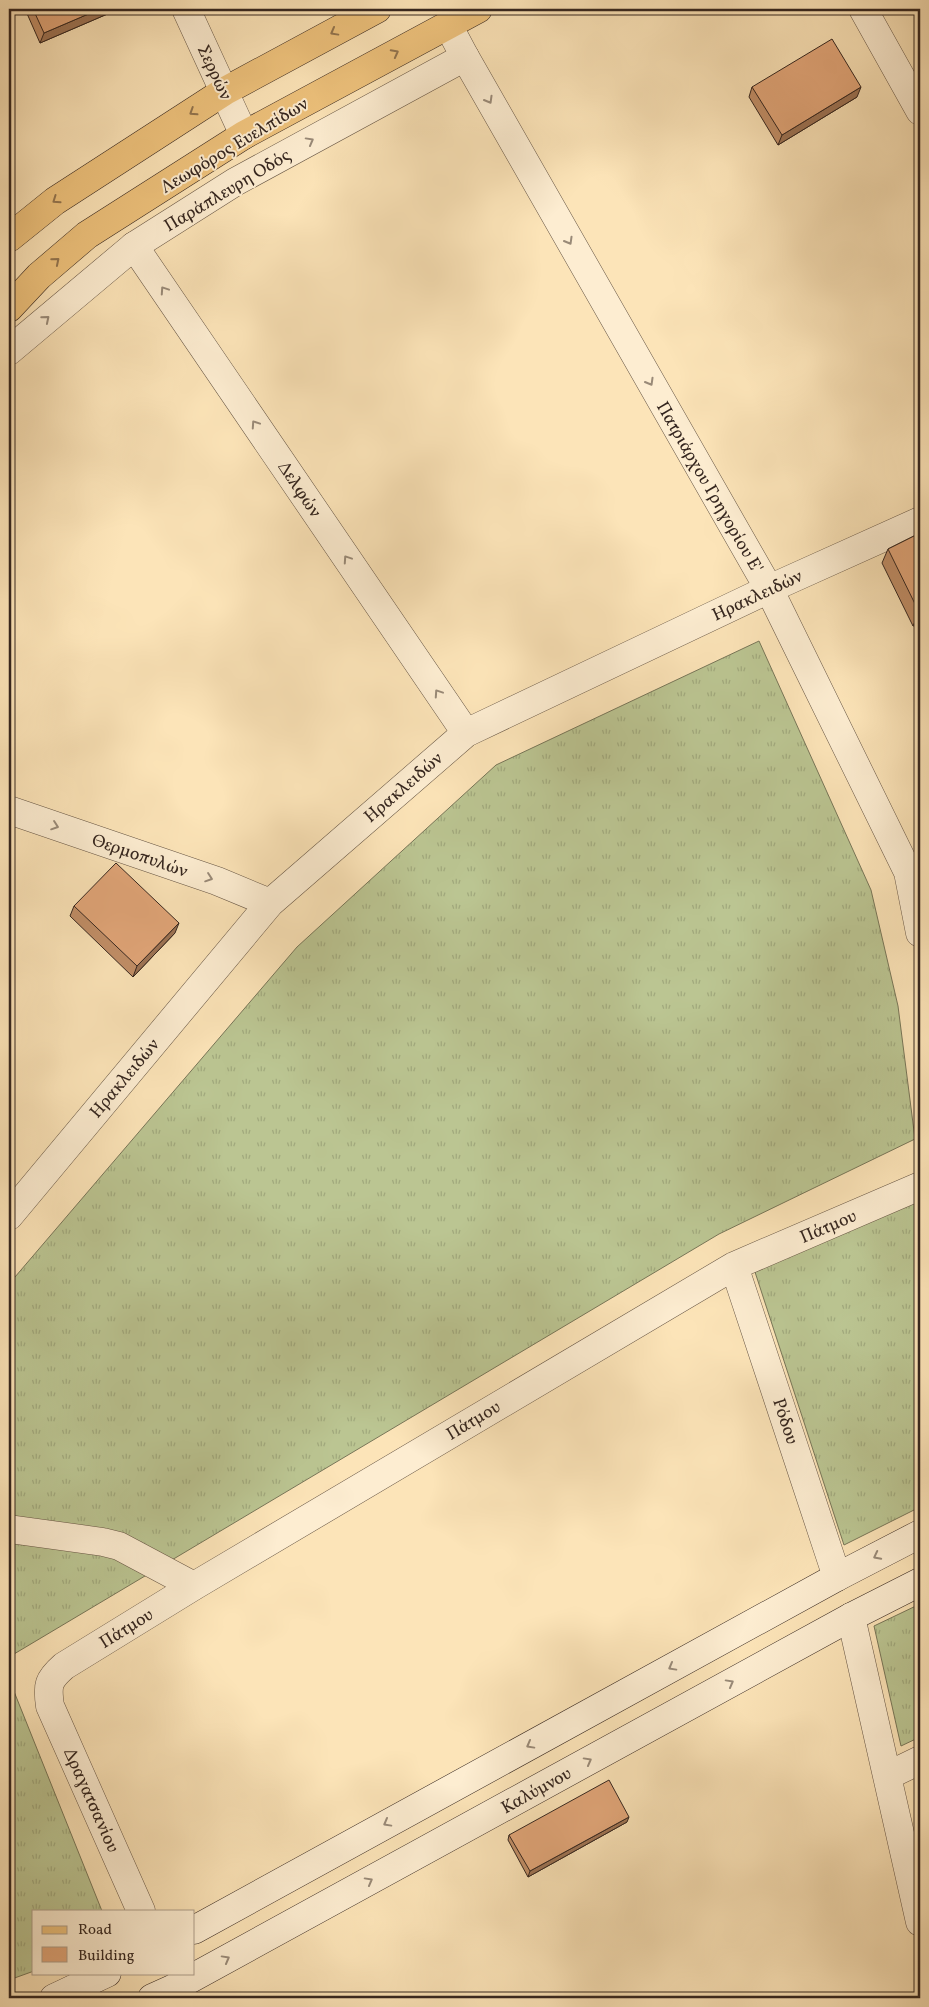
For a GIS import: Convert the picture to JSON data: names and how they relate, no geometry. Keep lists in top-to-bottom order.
{
  "streets": {
    "main road": ["Λεωφόρος Ευελπίδων"],
    "street": [
      "Σερρών",
      "Παράπλευρη Οδός",
      "Πατριάρχου Γρηγορίου Ε'",
      "Δελφών",
      "Ηρακλειδών",
      "Θερμοπυλών",
      "Πάτμου",
      "Ρόδου",
      "Καλύμνου",
      "Δραγατσανίου"
    ]
  },
  "crossings": [
    ["Σερρών", "Λεωφόρος Ευελπίδων"],
    ["Λεωφόρος Ευελπίδων", "Πατριάρχου Γρηγορίου Ε'"],
    ["Παράπλευρη Οδός", "Πατριάρχου Γρηγορίου Ε'"],
    ["Παράπλευρη Οδός", "Δελφών"],
    ["Πατριάρχου Γρηγορίου Ε'", "Ηρακλειδών"],
    ["Δελφών", "Ηρακλειδών"],
    ["Ηρακλειδών", "Θερμοπυλών"],
    ["Πάτμου", "Ρόδου"],
    ["Πάτμου", "Δραγατσανίου"]
  ],
  "one_way": [
    "Παράπλευρη Οδός",
    "Πατριάρχου Γρηγορίου Ε'",
    "Δελφών",
    "Θερμοπυλών"
  ],
  "legend": ["Road", "Building"]
}
